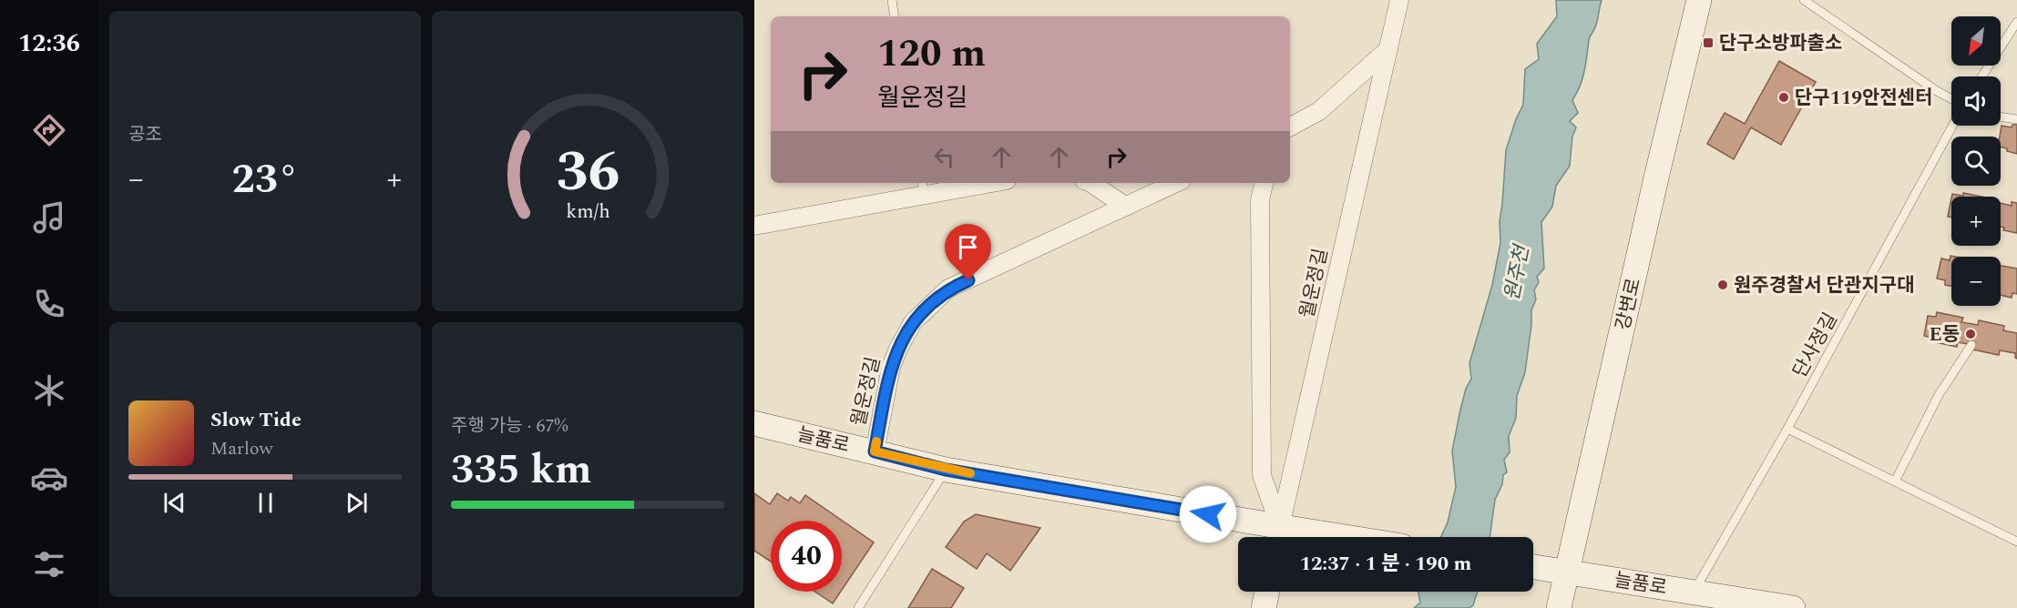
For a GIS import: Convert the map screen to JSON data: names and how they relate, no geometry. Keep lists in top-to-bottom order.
{
  "streets": {
    "street": ["월운정길", "강변로", "늘품로"],
    "lane": ["단사정길"]
  },
  "crossings": [
    ["월운정길", "늘품로"],
    ["강변로", "늘품로"],
    ["단사정길", "늘품로"]
  ],
  "water": ["원주천"],
  "places": {
    "transit": ["단구소방파출소"],
    "other": ["단구119안전센터", "원주경찰서 단관지구대", "E동"]
  },
  "north": "bottom left",
  "page": {
    "tabs": "12:36",
    "tile": [
      "공조",
      ["주행 가능 · 67%", "335 km"]
    ],
    "map_buttons": ["+", "−"],
    "turn": ["120 m", "월운정길"],
    "heat": ["−", "23°", "+"],
    "song": ["Slow Tide", "Marlow"],
    "limit": "40",
    "trip": "12:37 · 1 분 · 190 m",
    "gauge": ["36", "km/h"]
  }
}
